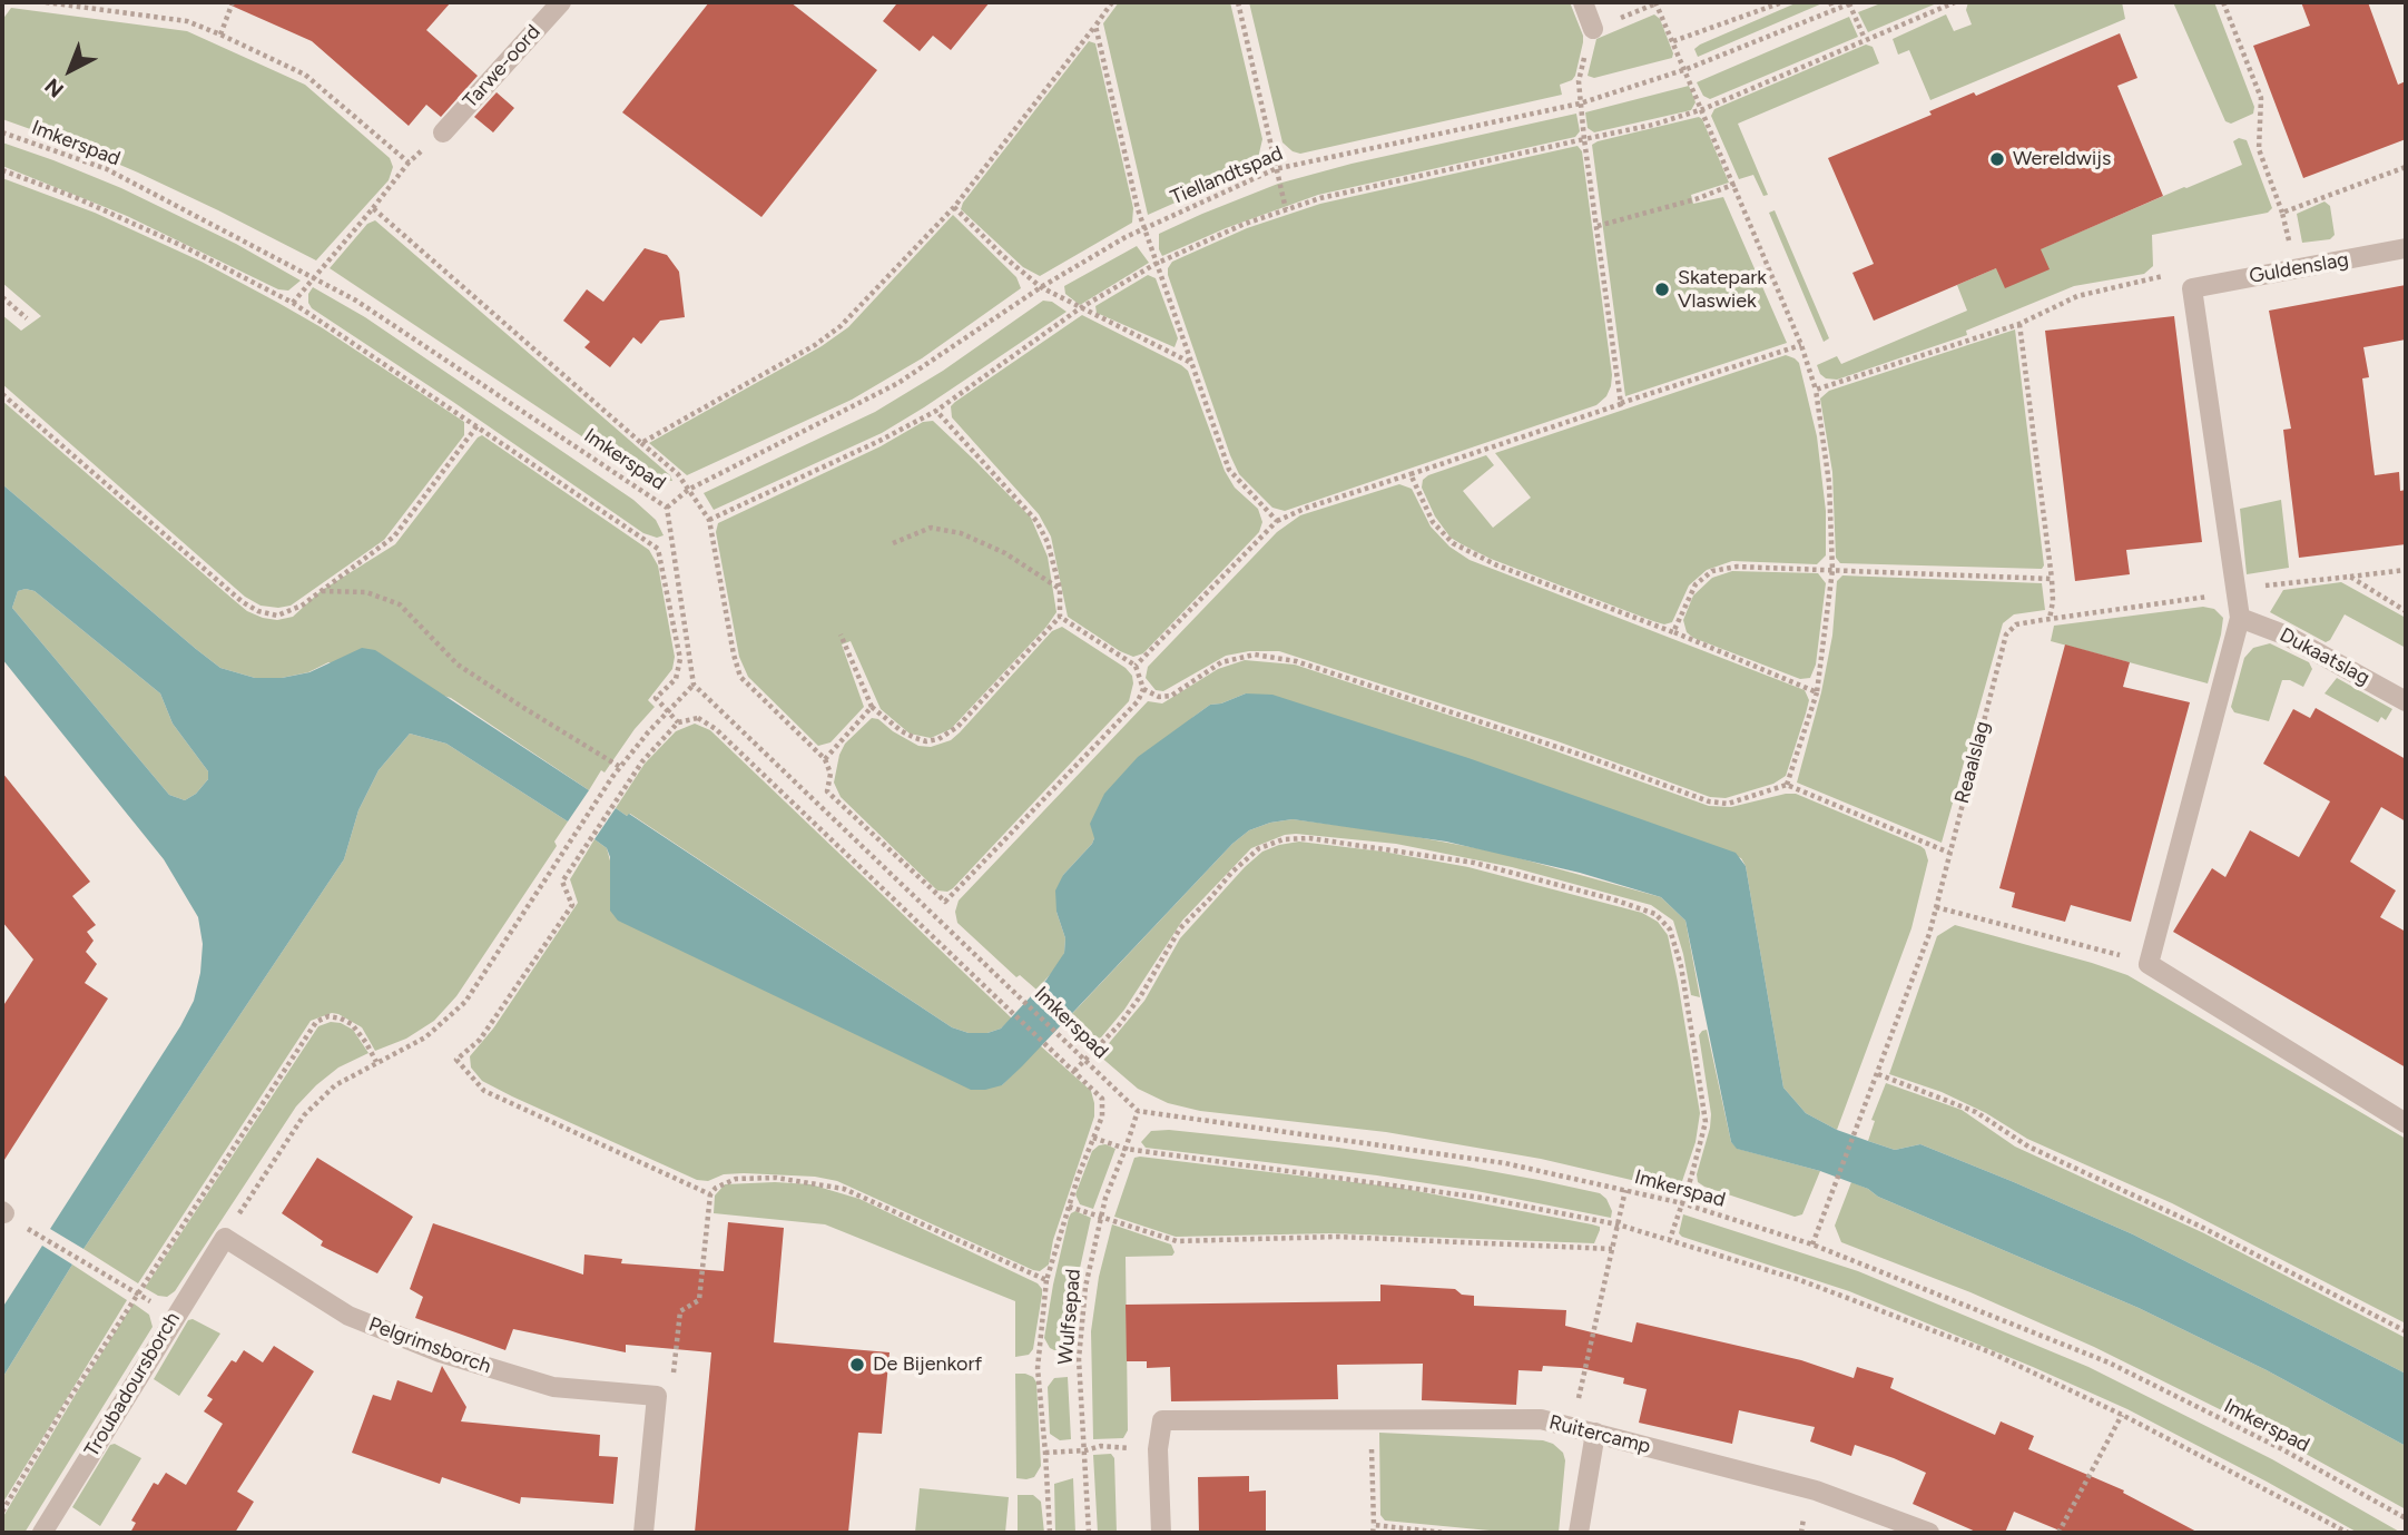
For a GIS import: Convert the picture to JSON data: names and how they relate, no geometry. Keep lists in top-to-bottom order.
{
  "streets": {
    "street": [
      "Tarwe-oord",
      "Guldenslag",
      "Dukaatslag",
      "Pelgrimsborch",
      "Troubadoursborch",
      "Ruitercamp"
    ],
    "path": [
      "Imkerspad",
      "Tiellandtspad",
      "Reaalslag",
      "Wulfsepad"
    ]
  },
  "crossings": [
    ["Imkerspad", "Tiellandtspad"],
    ["Imkerspad", "Reaalslag"],
    ["Imkerspad", "Wulfsepad"],
    ["Guldenslag", "Reaalslag"],
    ["Pelgrimsborch", "Troubadoursborch"]
  ],
  "places": ["Wereldwijs", "Skatepark Vlaswiek", "De Bijenkorf"],
  "north": "bottom left"
}
